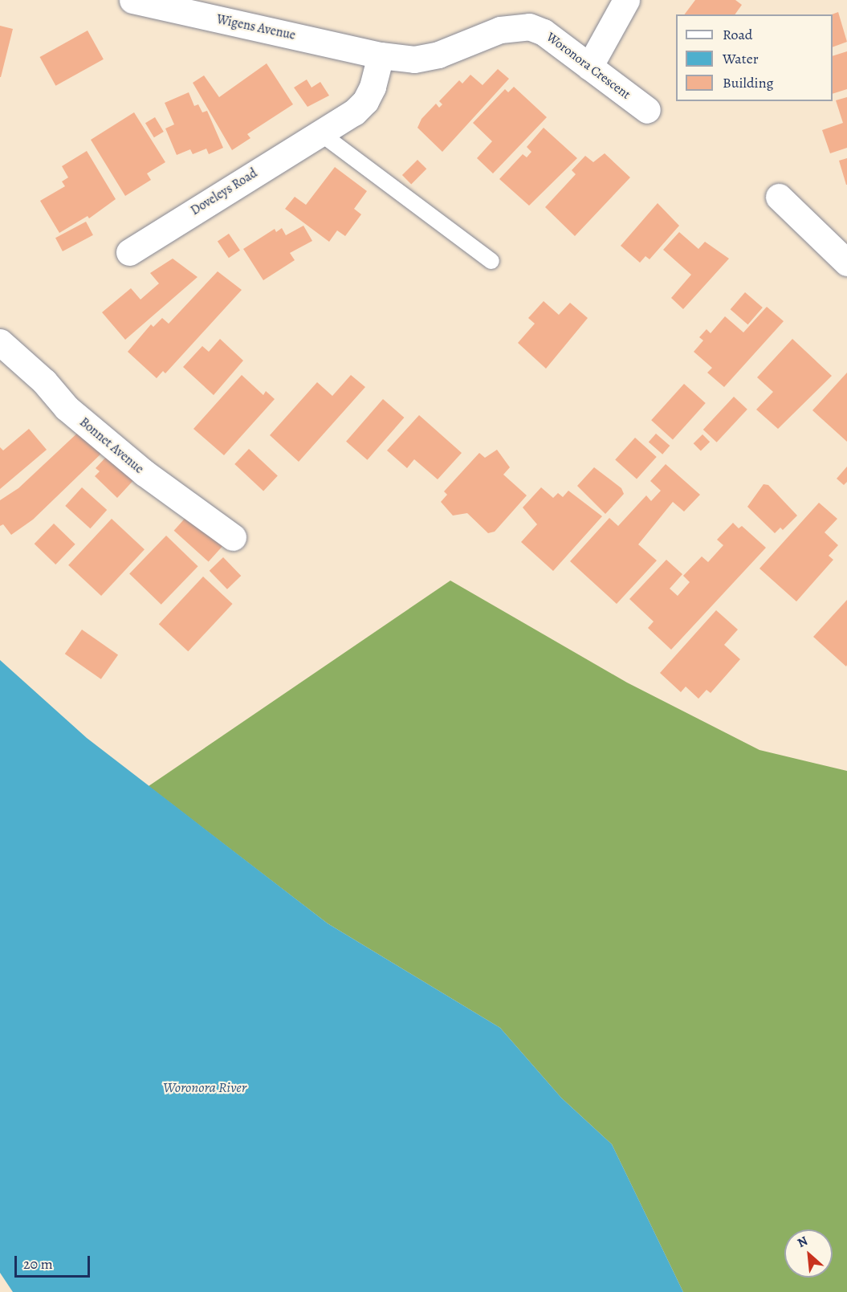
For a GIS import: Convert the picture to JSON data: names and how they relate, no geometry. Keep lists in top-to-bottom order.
{
  "streets": {
    "street": [
      "Wigens Avenue",
      "Woronora Crescent",
      "Doveleys Road",
      "Bonnet Avenue"
    ]
  },
  "crossings": [
    ["Wigens Avenue", "Woronora Crescent"],
    ["Wigens Avenue", "Doveleys Road"],
    ["Woronora Crescent", "Doveleys Road"]
  ],
  "water": ["Woronora River"],
  "legend": ["Road", "Water", "Building"],
  "scale_bar": "20 m",
  "north": "top left"
}
